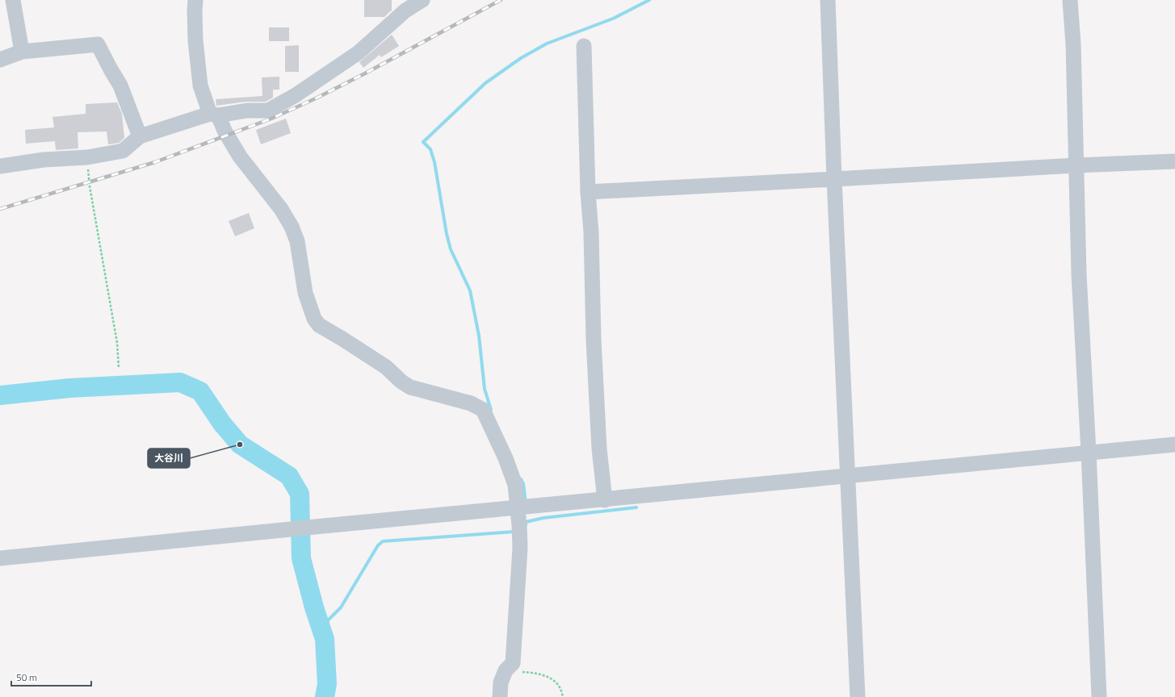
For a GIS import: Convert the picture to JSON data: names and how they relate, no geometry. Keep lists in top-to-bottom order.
{
  "places": ["大谷川"],
  "scale_bar": "50 m"
}
